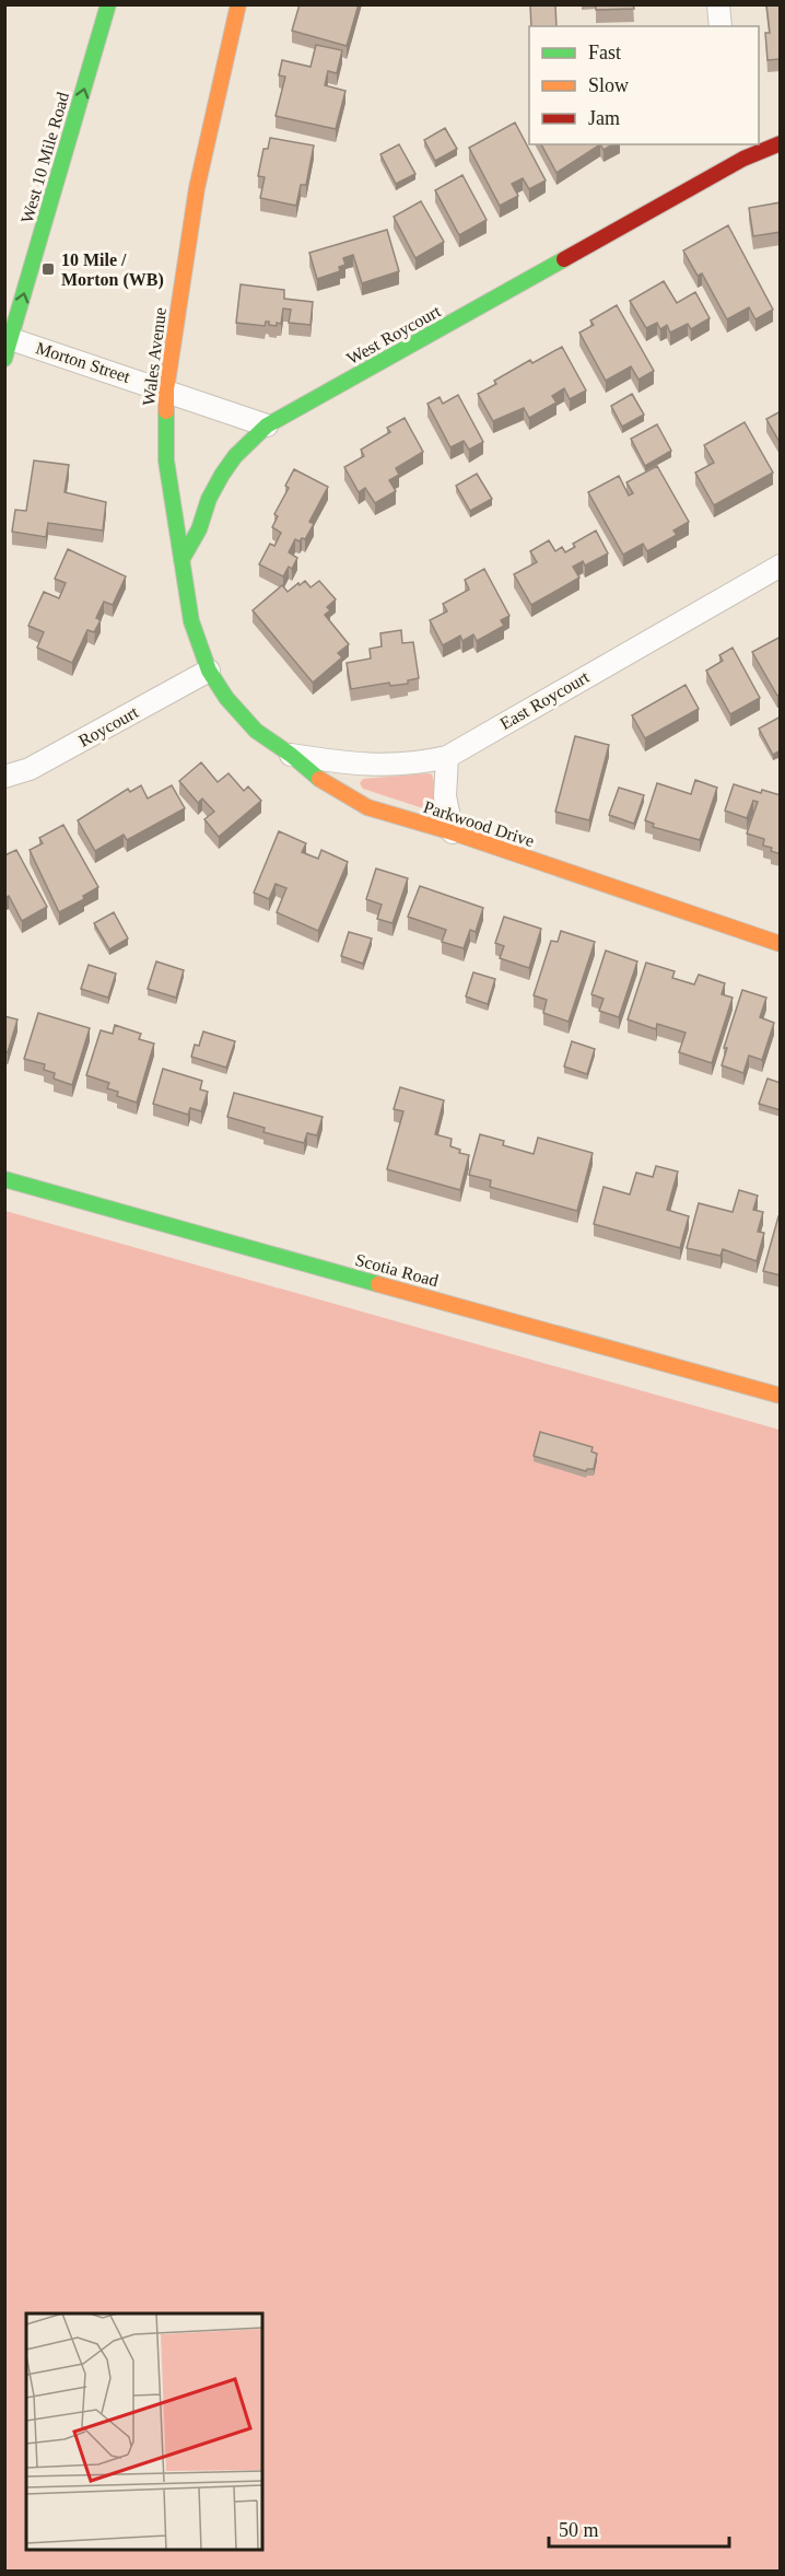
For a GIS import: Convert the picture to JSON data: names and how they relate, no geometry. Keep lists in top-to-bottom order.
{
  "streets": {
    "street": [
      "West 10 Mile Road",
      "West Roycourt",
      "Wales Avenue",
      "Morton Street",
      "East Roycourt",
      "Roycourt",
      "Parkwood Drive",
      "Scotia Road"
    ]
  },
  "crossings": [
    ["West 10 Mile Road", "Morton Street"],
    ["West Roycourt", "Wales Avenue"],
    ["West Roycourt", "Morton Street"],
    ["Wales Avenue", "Morton Street"],
    ["East Roycourt", "Parkwood Drive"],
    ["Roycourt", "Parkwood Drive"]
  ],
  "one_way": ["West 10 Mile Road"],
  "places": {
    "transit": ["10 Mile / Morton (WB)"]
  },
  "legend": ["Fast", "Slow", "Jam"],
  "scale_bar": "50 m"
}
